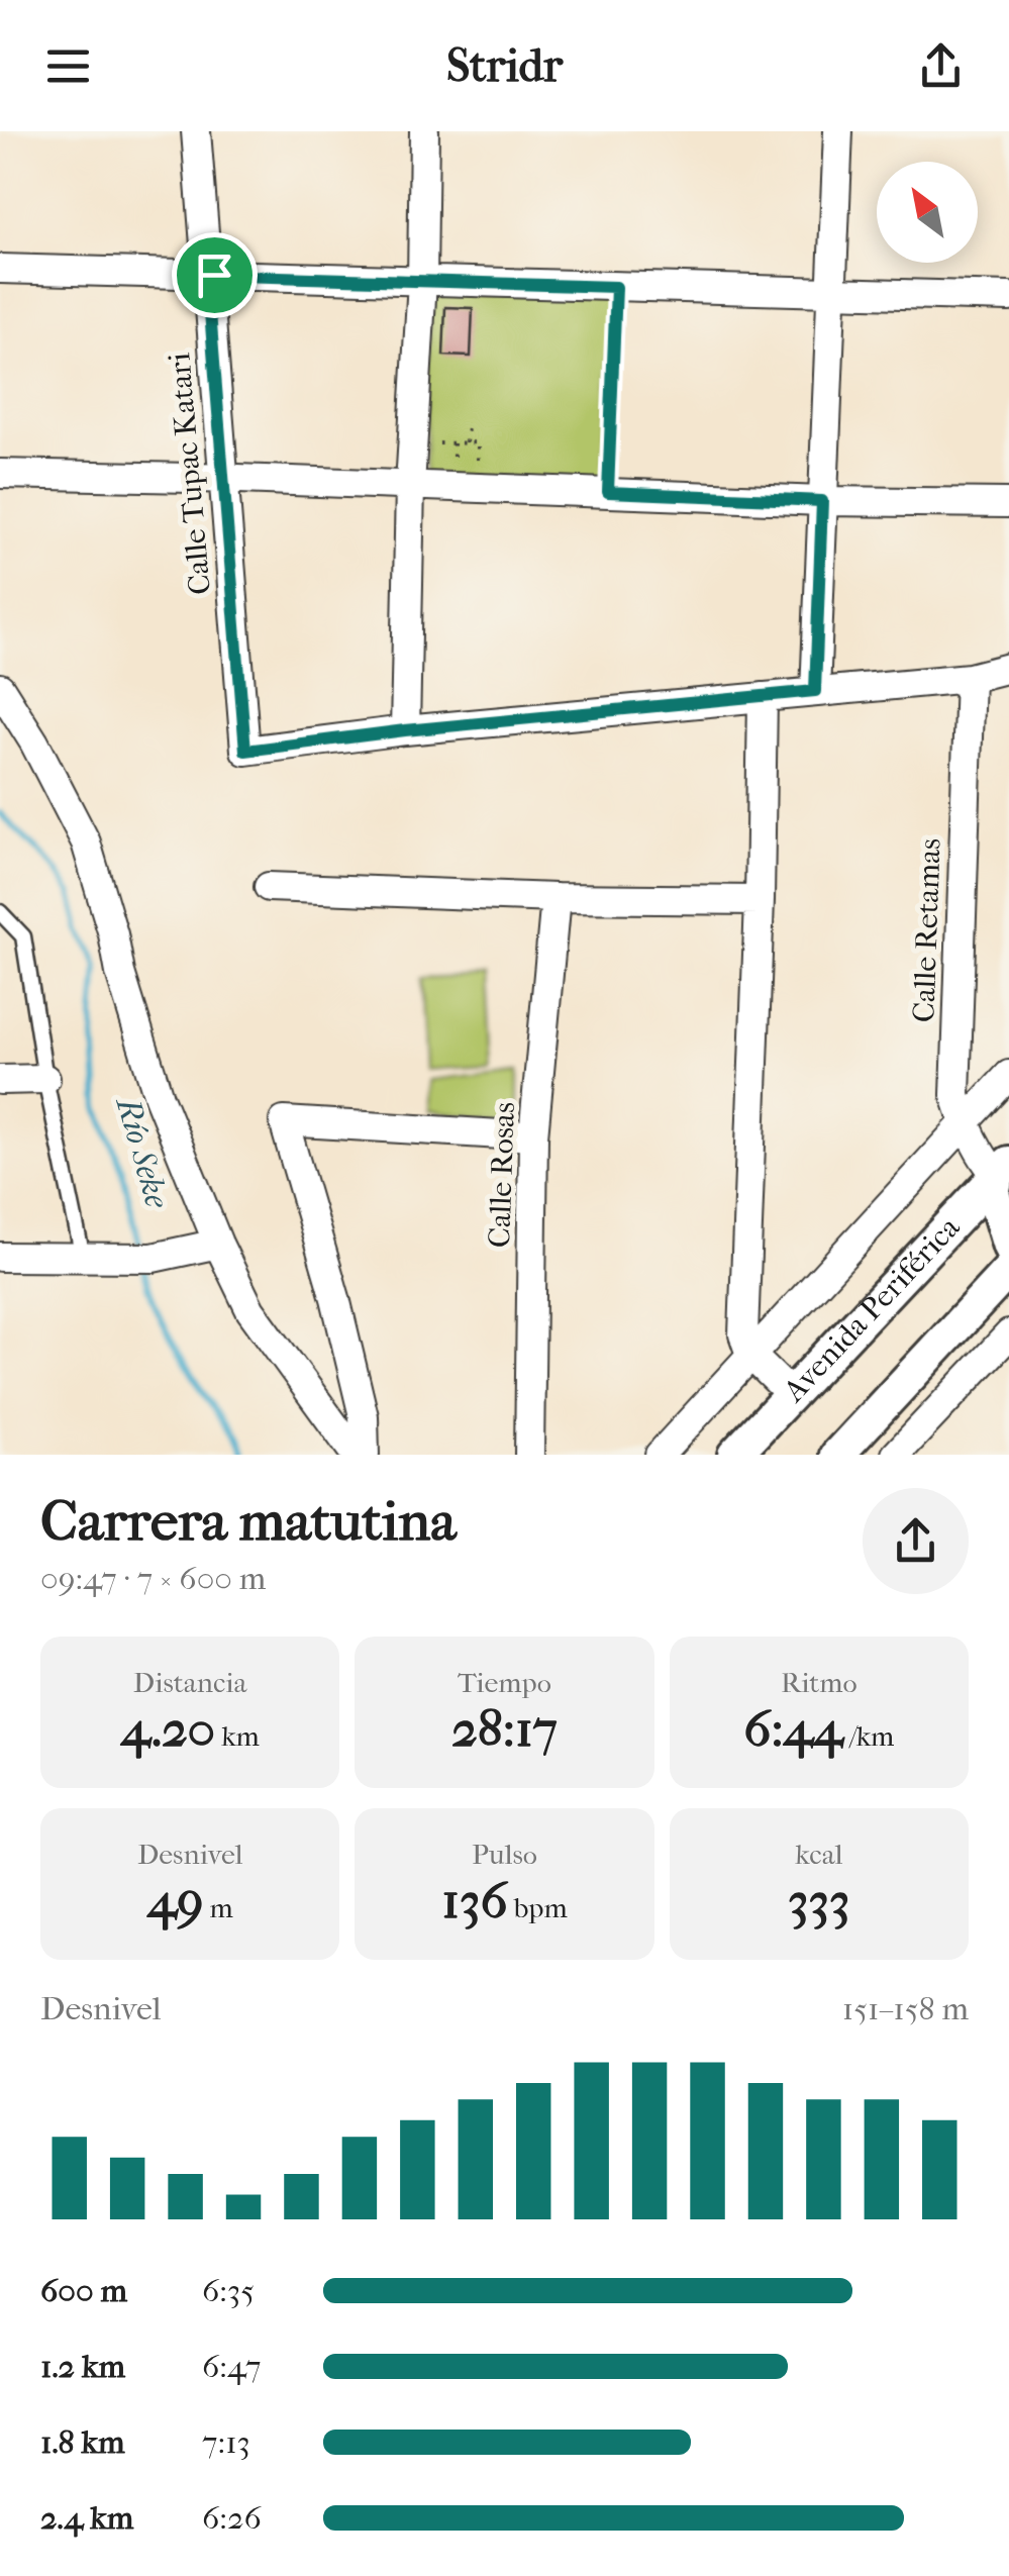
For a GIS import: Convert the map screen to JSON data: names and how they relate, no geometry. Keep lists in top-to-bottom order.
{
  "streets": {
    "street": [
      "Calle Tupac Katari",
      "Calle Retamas",
      "Calle Rosas",
      "Avenida Periférica"
    ]
  },
  "crossings": [
    ["Calle Retamas", "Avenida Periférica"]
  ],
  "water": ["Río Seke"],
  "north": "top left",
  "page": {
    "header": "Stridr",
    "heading": ["Carrera matutina", "09:47 · 7 × 600 m"],
    "stats": [
      ["Distancia", "4.20 km"],
      ["Tiempo", "28:17"],
      ["Ritmo", "6:44 /km"],
      ["Desnivel", "49 m"],
      ["Pulso", "136 bpm"],
      ["kcal", "333"]
    ],
    "chart": ["Desnivel", "151–158 m"],
    "list": [
      {
        "name": "600 m",
        "note": "6:35"
      },
      {
        "name": "1.2 km",
        "note": "6:47"
      },
      {
        "name": "1.8 km",
        "note": "7:13"
      },
      {
        "name": "2.4 km",
        "note": "6:26"
      }
    ]
  }
}
